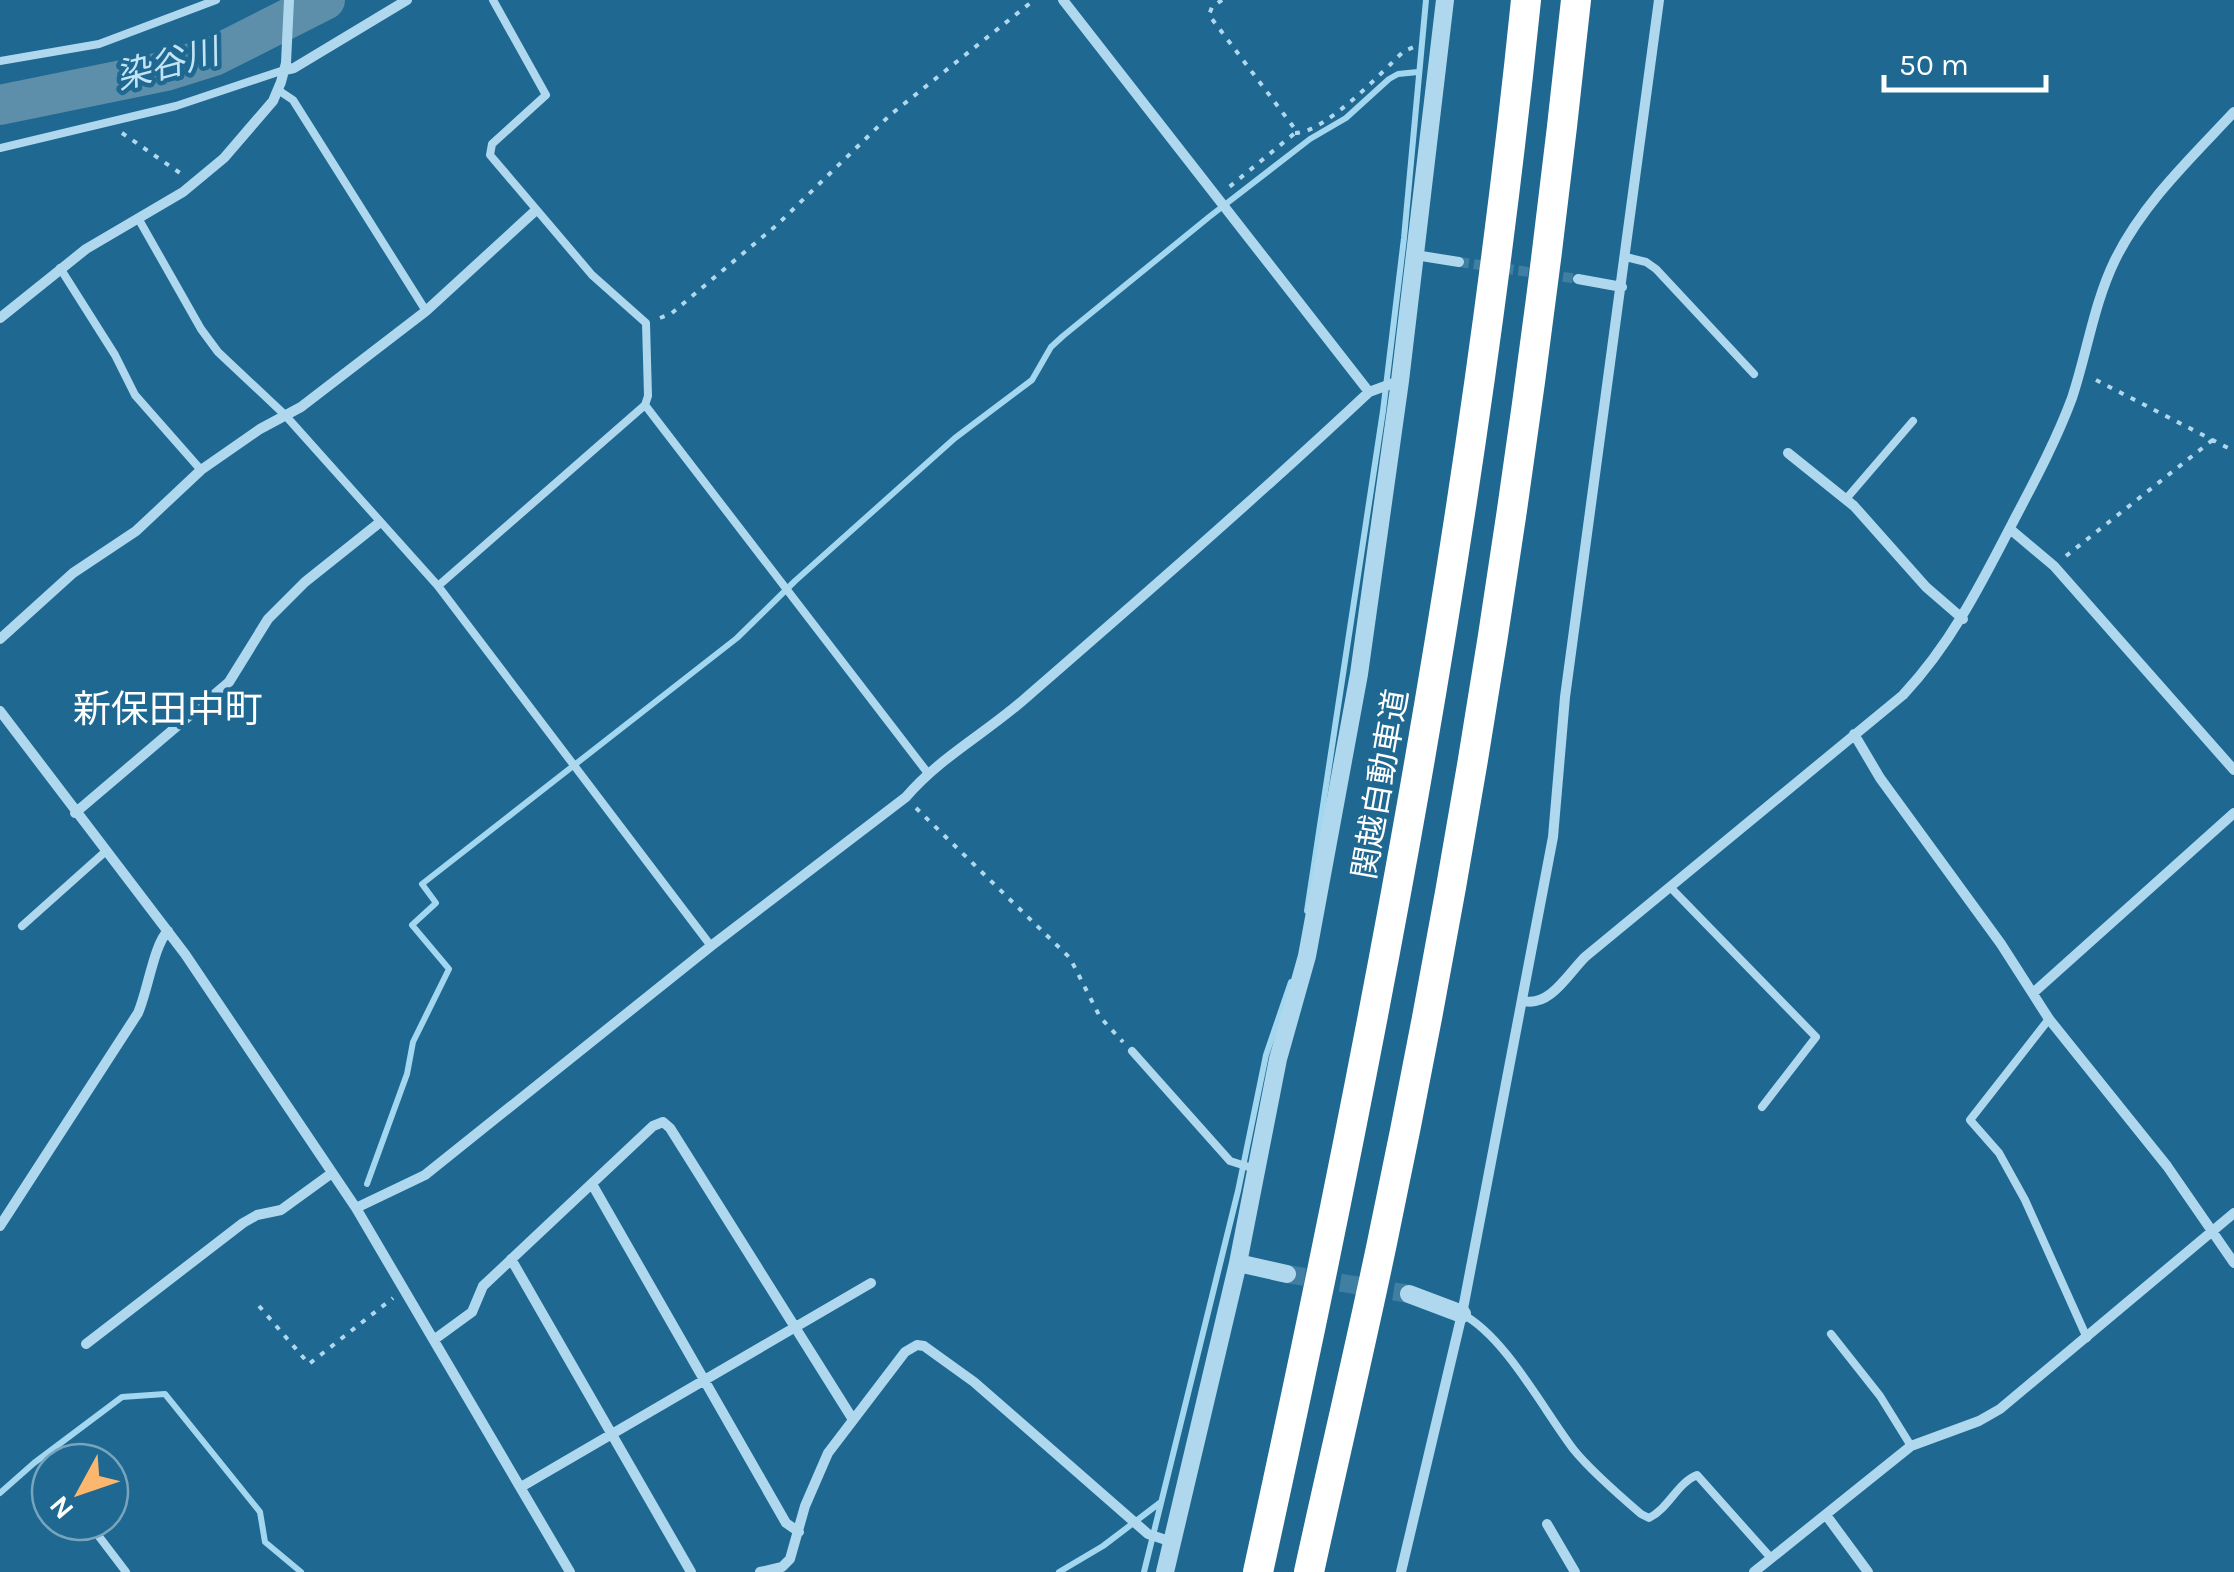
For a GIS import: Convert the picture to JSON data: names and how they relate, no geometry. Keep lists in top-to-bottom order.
{
  "streets": {
    "highway": ["関越自動車道"]
  },
  "districts": ["新保田中町"],
  "water": ["染谷川"],
  "scale_bar": "50 m",
  "north": "bottom left"
}
